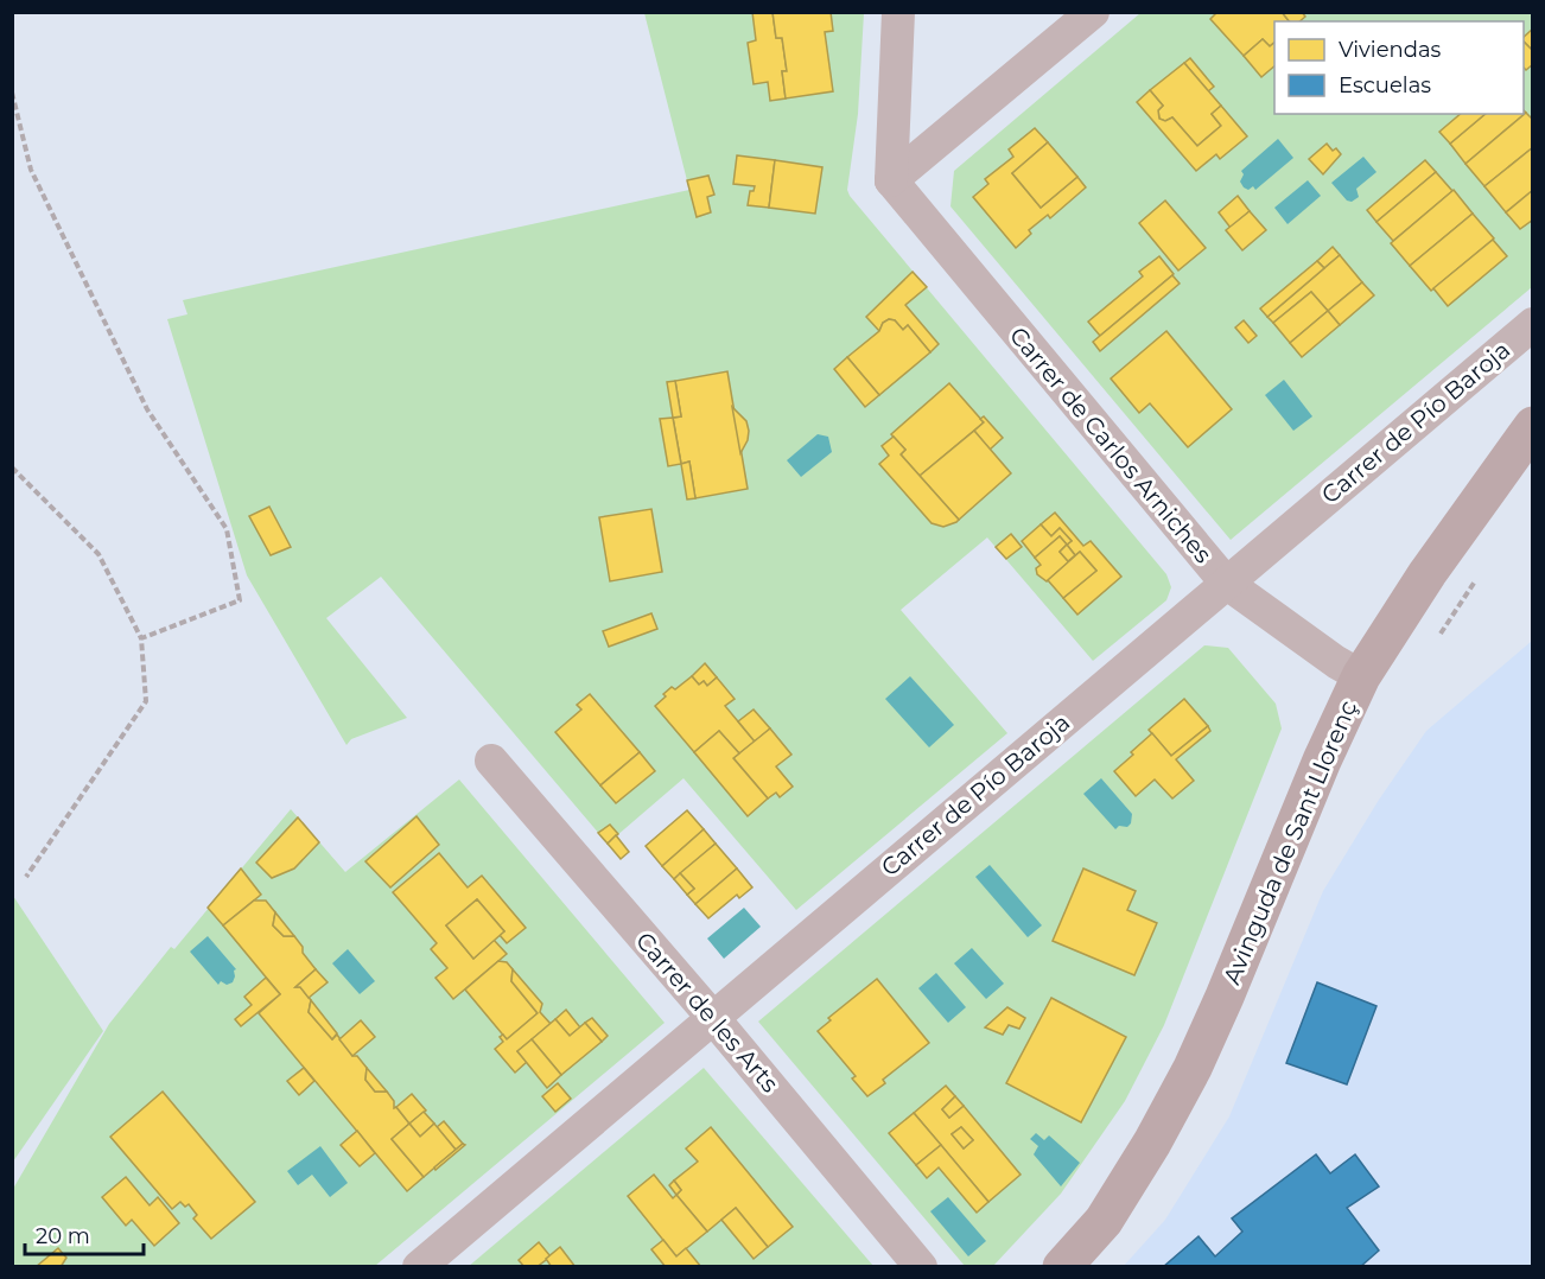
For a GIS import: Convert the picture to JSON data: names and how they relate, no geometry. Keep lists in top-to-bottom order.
{
  "streets": {
    "street": [
      "Carrer de Pío Baroja",
      "Carrer de Carlos Arniches",
      "Avinguda de Sant Llorenç",
      "Carrer de les Arts"
    ]
  },
  "crossings": [
    ["Carrer de Pío Baroja", "Carrer de Carlos Arniches"],
    ["Carrer de Pío Baroja", "Carrer de les Arts"],
    ["Carrer de Carlos Arniches", "Avinguda de Sant Llorenç"]
  ],
  "legend": ["Viviendas", "Escuelas"],
  "scale_bar": "20 m"
}
